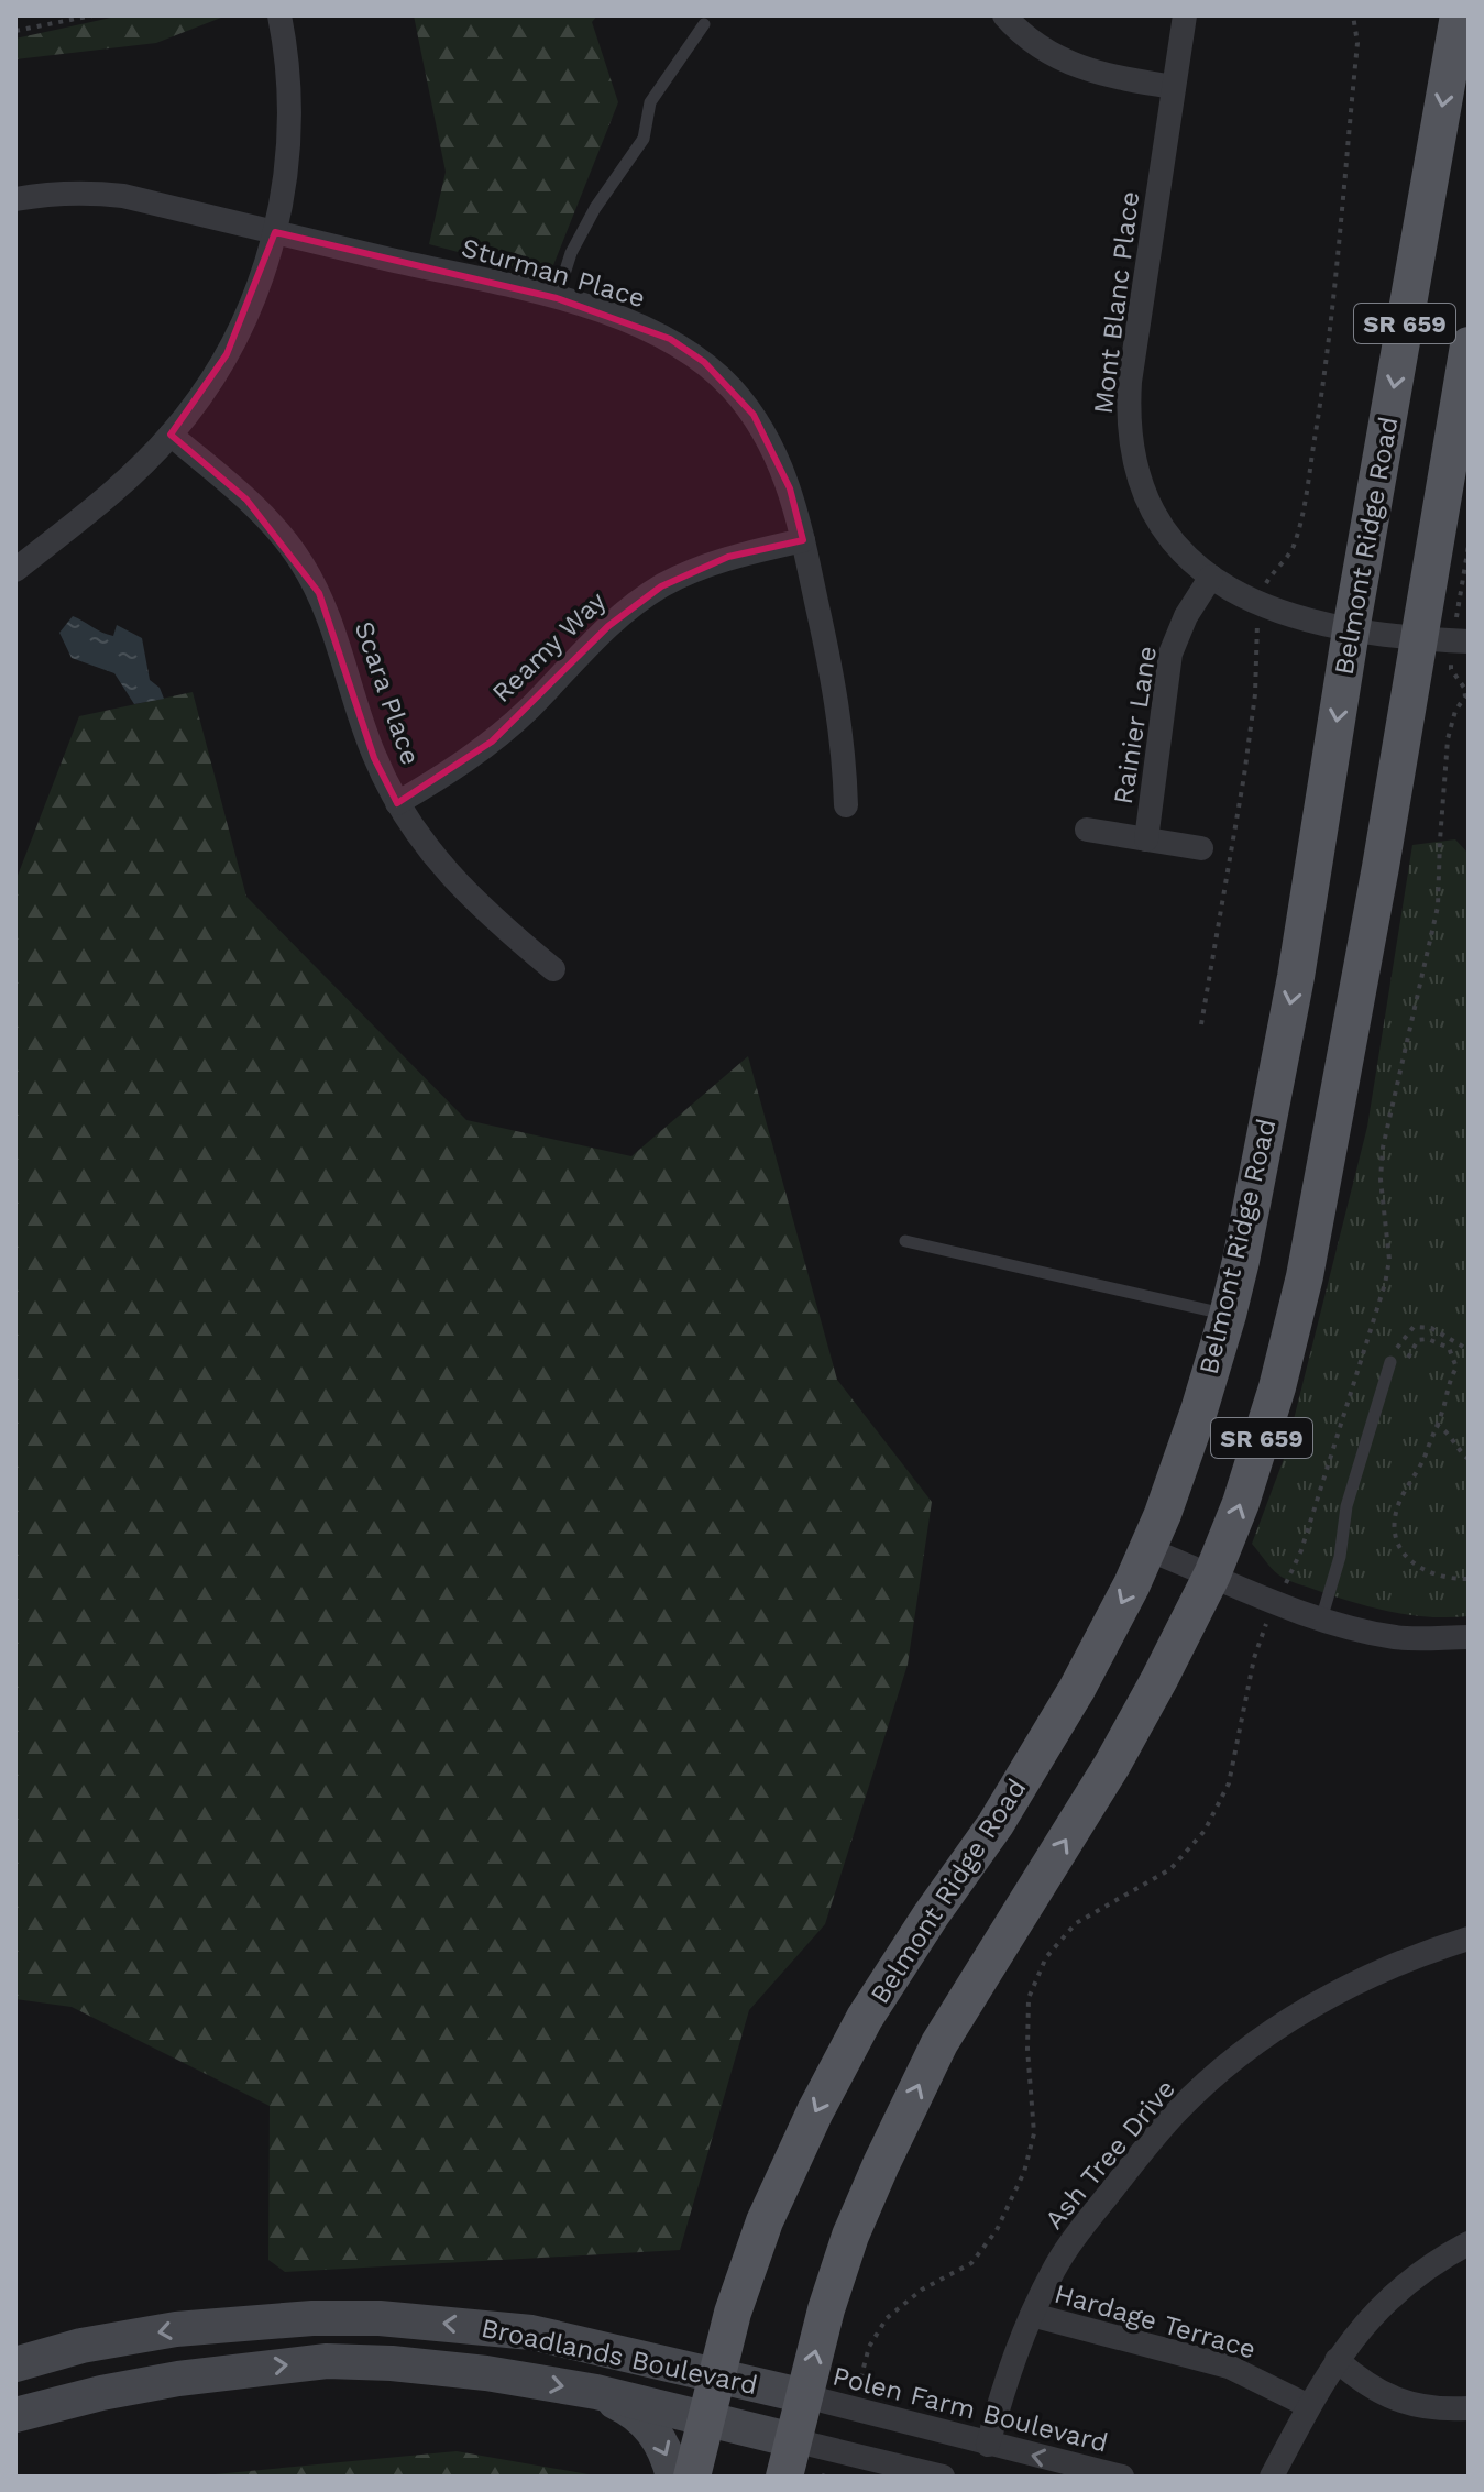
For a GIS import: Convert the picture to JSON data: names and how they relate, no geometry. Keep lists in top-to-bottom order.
{
  "streets": {
    "main road": ["SR 659", "Belmont Ridge Road", "Broadlands Boulevard"],
    "street": [
      "Sturman Place",
      "Mont Blanc Place",
      "Reamy Way",
      "Scara Place",
      "Rainier Lane",
      "Ash Tree Drive",
      "Hardage Terrace",
      "Polen Farm Boulevard"
    ]
  },
  "crossings": [
    ["Sturman Place", "Reamy Way"],
    ["Mont Blanc Place", "SR 659"],
    ["Mont Blanc Place", "Belmont Ridge Road"],
    ["Mont Blanc Place", "Rainier Lane"],
    ["SR 659", "Broadlands Boulevard"],
    ["SR 659", "Polen Farm Boulevard"],
    ["Belmont Ridge Road", "Broadlands Boulevard"],
    ["Reamy Way", "Scara Place"],
    ["Ash Tree Drive", "Hardage Terrace"],
    ["Ash Tree Drive", "Polen Farm Boulevard"],
    ["Broadlands Boulevard", "Polen Farm Boulevard"]
  ],
  "one_way": ["Polen Farm Boulevard"]
}
